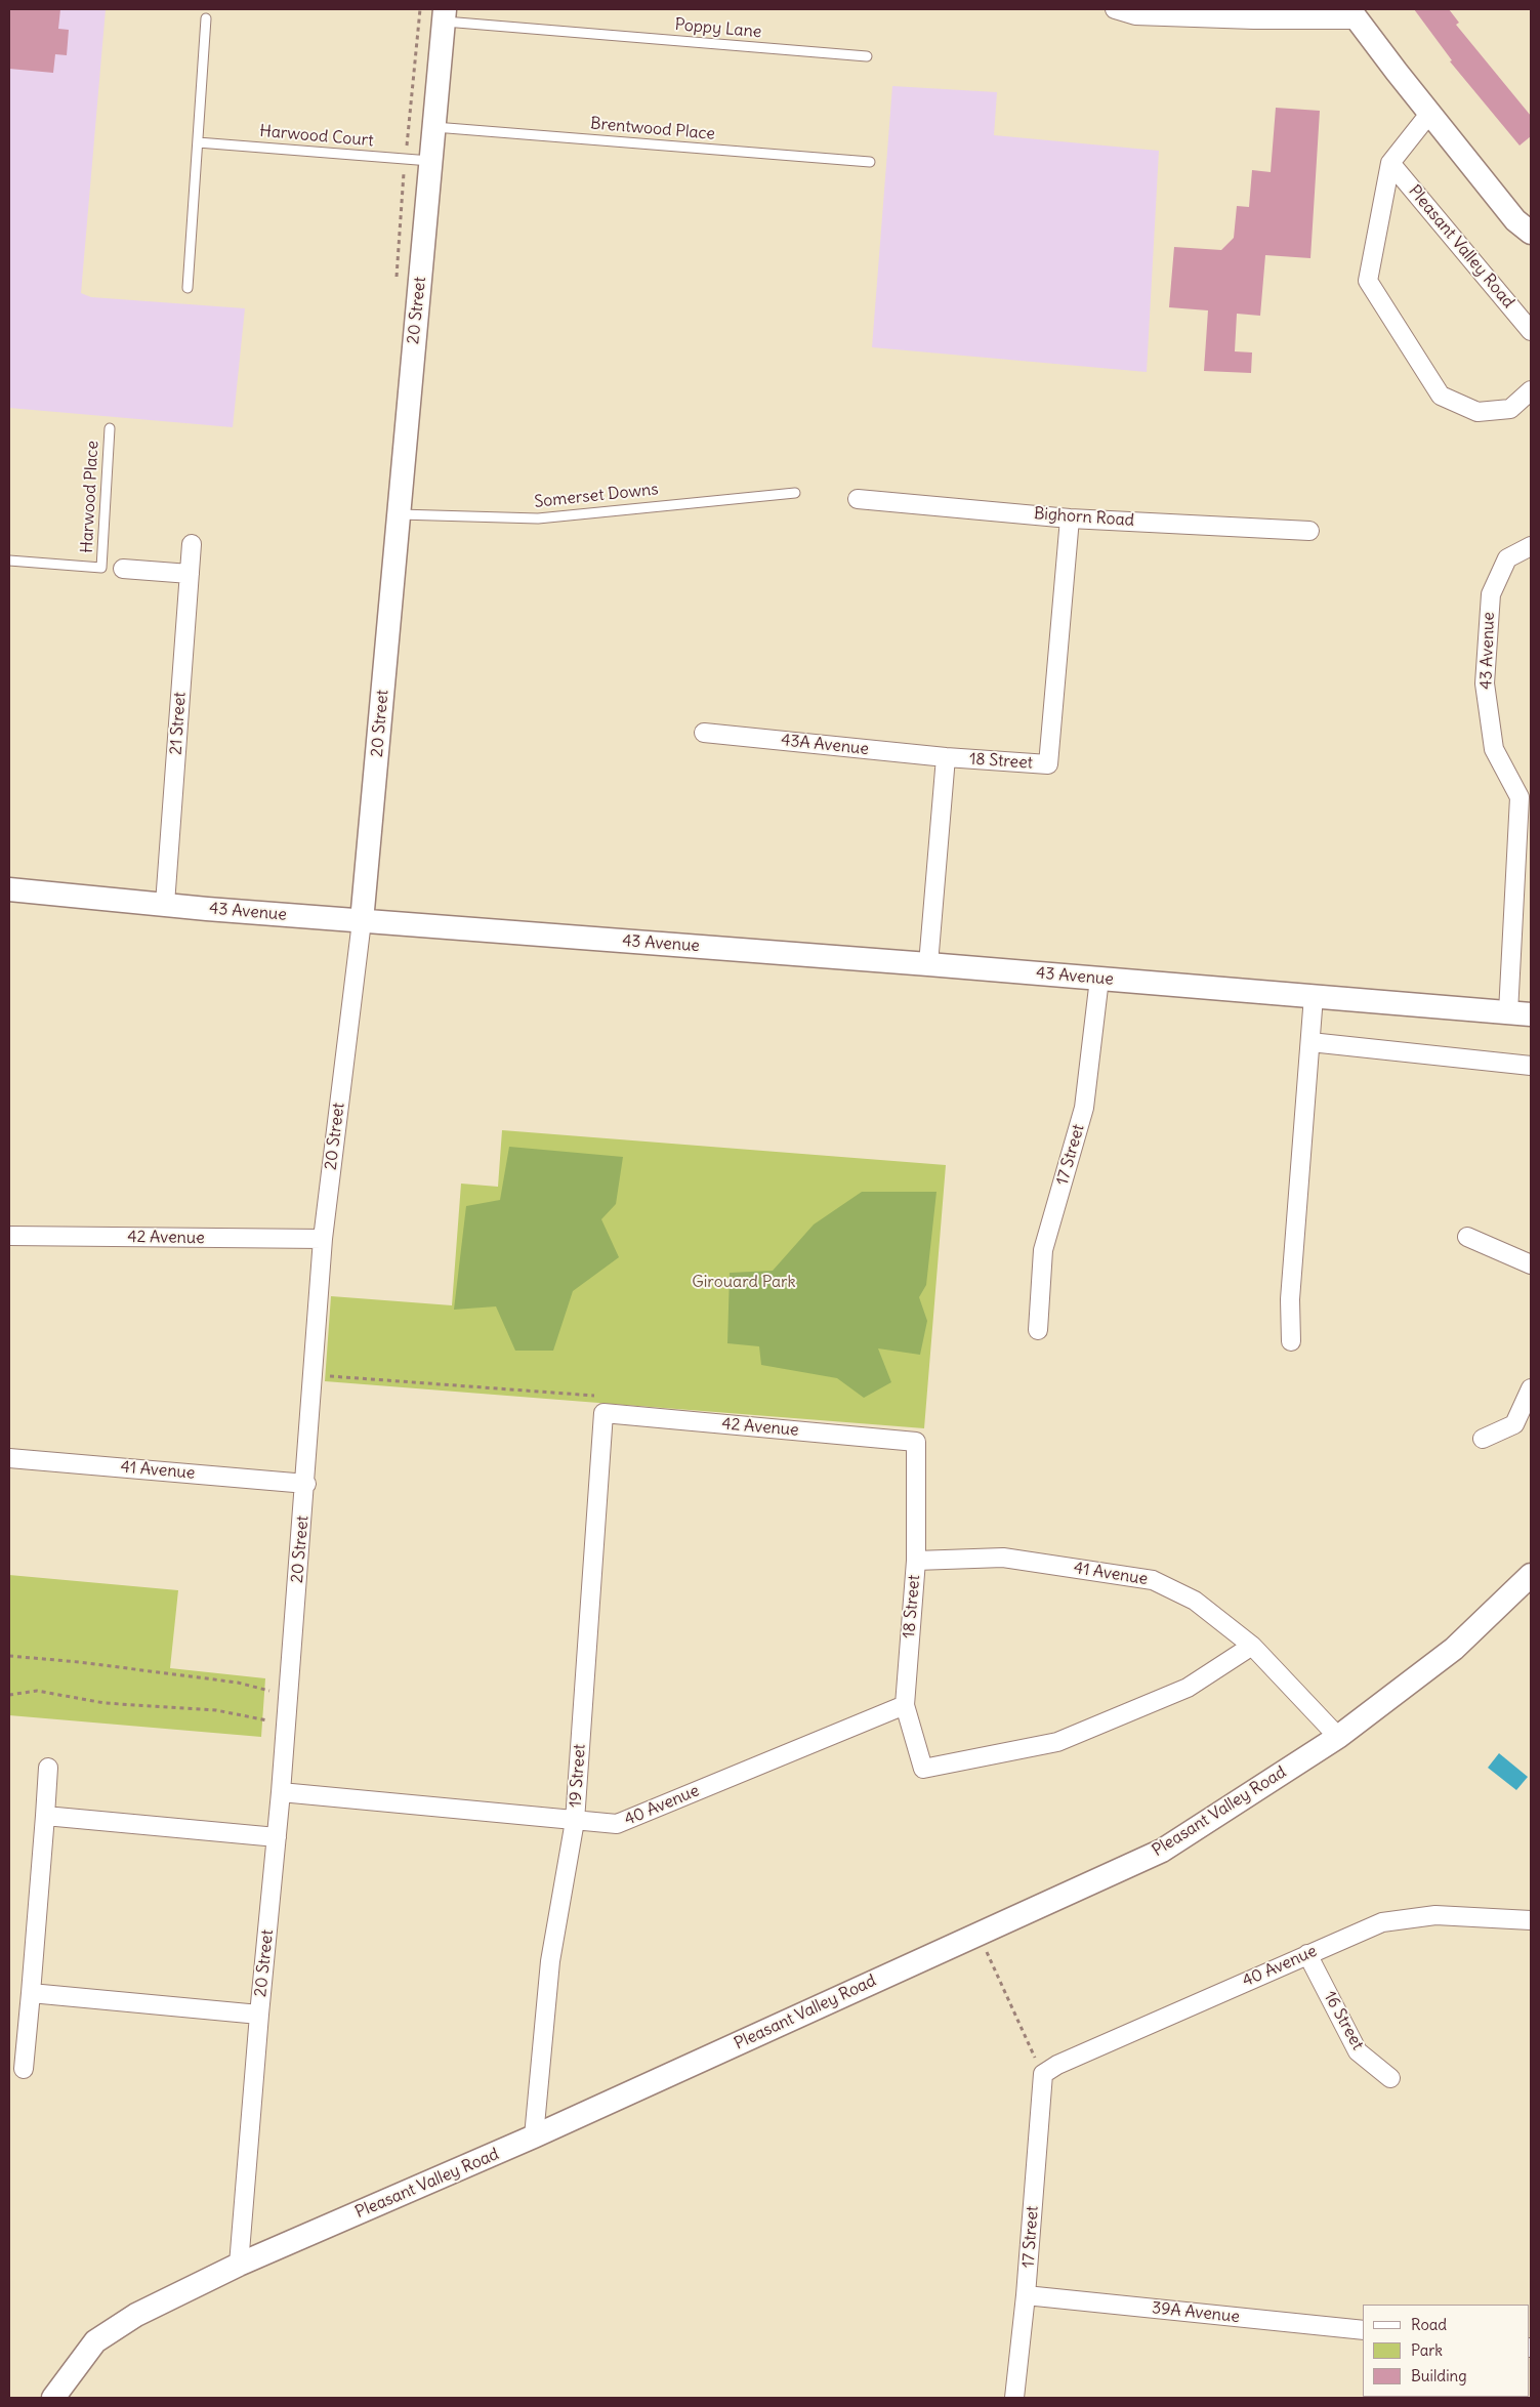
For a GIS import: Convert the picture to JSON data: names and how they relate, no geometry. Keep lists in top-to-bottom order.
{
  "streets": {
    "street": [
      "Pleasant Valley Road",
      "20 Street",
      "Bighorn Road",
      "43 Avenue",
      "21 Street",
      "43A Avenue",
      "18 Street",
      "17 Street",
      "42 Avenue",
      "41 Avenue",
      "19 Street",
      "40 Avenue",
      "16 Street",
      "39A Avenue"
    ],
    "lane": [
      "Poppy Lane",
      "Brentwood Place",
      "Harwood Court",
      "Somerset Downs",
      "Harwood Place"
    ]
  },
  "crossings": [
    ["Poppy Lane", "20 Street"],
    ["Brentwood Place", "20 Street"],
    ["Harwood Court", "20 Street"],
    ["Pleasant Valley Road", "20 Street"],
    ["Pleasant Valley Road", "41 Avenue"],
    ["Pleasant Valley Road", "19 Street"],
    ["20 Street", "Somerset Downs"],
    ["20 Street", "43 Avenue"],
    ["20 Street", "42 Avenue"],
    ["20 Street", "41 Avenue"],
    ["20 Street", "40 Avenue"],
    ["Bighorn Road", "18 Street"],
    ["43 Avenue", "21 Street"],
    ["43 Avenue", "18 Street"],
    ["43 Avenue", "17 Street"],
    ["43A Avenue", "18 Street"],
    ["18 Street", "42 Avenue"],
    ["18 Street", "41 Avenue"],
    ["18 Street", "40 Avenue"],
    ["17 Street", "40 Avenue"],
    ["17 Street", "39A Avenue"],
    ["42 Avenue", "19 Street"],
    ["19 Street", "40 Avenue"],
    ["40 Avenue", "16 Street"]
  ],
  "parks": ["Girouard Park"],
  "legend": ["Road", "Park", "Building"]
}
